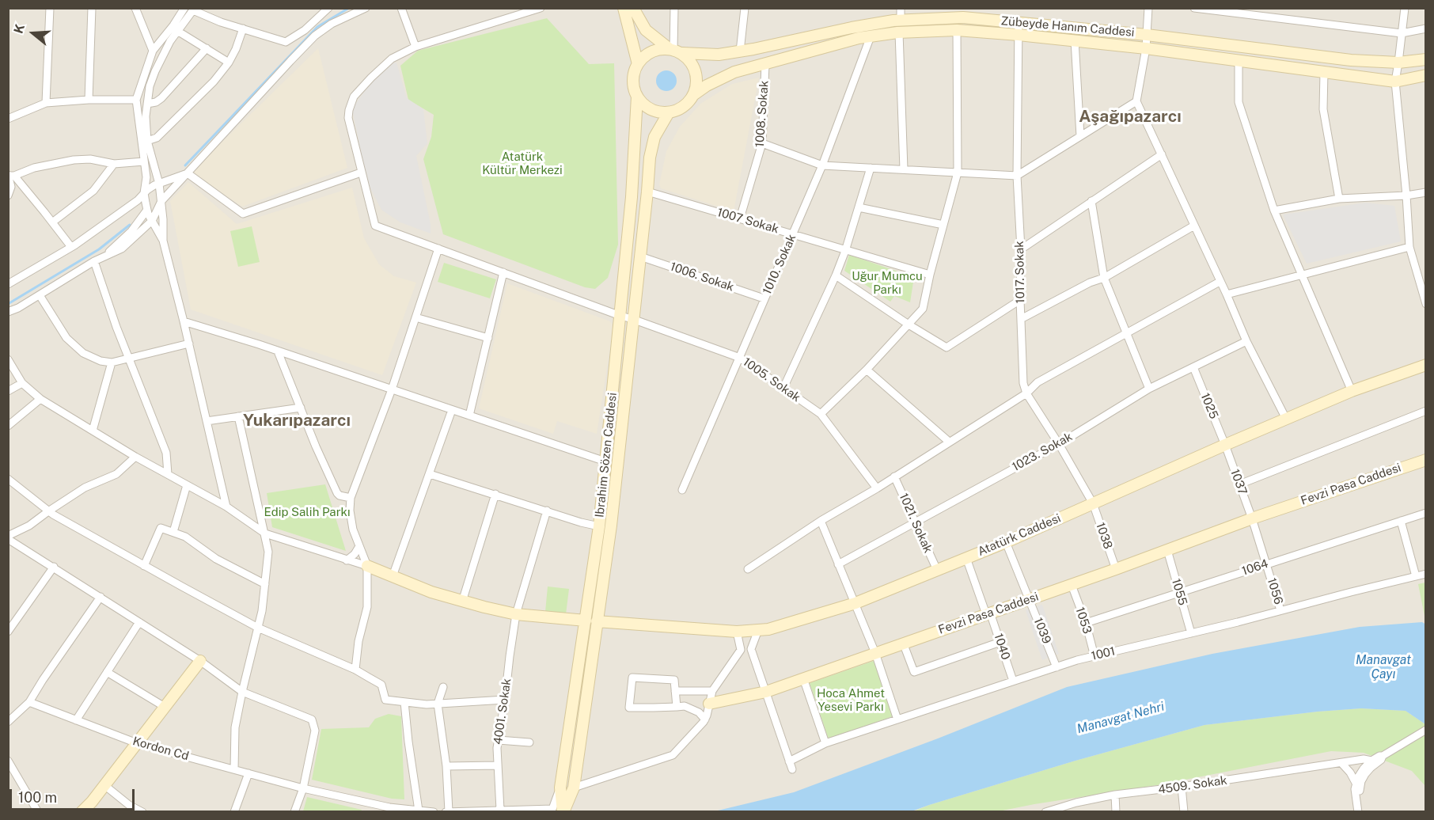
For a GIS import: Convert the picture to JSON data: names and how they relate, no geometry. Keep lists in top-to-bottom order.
{
  "streets": {
    "main road": [
      "Zübeyde Hanım Caddesi",
      "Ibrahim Sözen Caddesi",
      "Fevzi Pasa Caddesi",
      "Atatürk Caddesi"
    ],
    "street": [
      "1008. Sokak",
      "1007 Sokak",
      "1010. Sokak",
      "1017. Sokak",
      "1006. Sokak",
      "1005. Sokak",
      "1025",
      "1023. Sokak",
      "1037",
      "1021. Sokak",
      "1038",
      "1064",
      "1056",
      "1055",
      "1053",
      "1039",
      "1040",
      "1001",
      "4001. Sokak",
      "Kordon Cd",
      "4509. Sokak"
    ]
  },
  "crossings": [
    ["Zübeyde Hanım Caddesi", "1008. Sokak"],
    ["Zübeyde Hanım Caddesi", "1010. Sokak"],
    ["Zübeyde Hanım Caddesi", "1017. Sokak"],
    ["Zübeyde Hanım Caddesi", "Ibrahim Sözen Caddesi"],
    ["1008. Sokak", "1007 Sokak"],
    ["1007 Sokak", "1010. Sokak"],
    ["1007 Sokak", "Ibrahim Sözen Caddesi"],
    ["1010. Sokak", "1006. Sokak"],
    ["1010. Sokak", "1005. Sokak"],
    ["1017. Sokak", "1023. Sokak"],
    ["1017. Sokak", "Atatürk Caddesi"],
    ["1017. Sokak", "1038"],
    ["1006. Sokak", "Ibrahim Sözen Caddesi"],
    ["1005. Sokak", "Ibrahim Sözen Caddesi"],
    ["1025", "1023. Sokak"],
    ["1025", "1037"],
    ["1025", "Atatürk Caddesi"],
    ["1023. Sokak", "1021. Sokak"],
    ["Ibrahim Sözen Caddesi", "Atatürk Caddesi"],
    ["1037", "Fevzi Pasa Caddesi"],
    ["1037", "Atatürk Caddesi"],
    ["1037", "1056"],
    ["Fevzi Pasa Caddesi", "1038"],
    ["Fevzi Pasa Caddesi", "1056"],
    ["Fevzi Pasa Caddesi", "1055"],
    ["Fevzi Pasa Caddesi", "1053"],
    ["Fevzi Pasa Caddesi", "1039"],
    ["Fevzi Pasa Caddesi", "1040"],
    ["Fevzi Pasa Caddesi", "1001"],
    ["1021. Sokak", "Atatürk Caddesi"],
    ["Atatürk Caddesi", "1038"],
    ["Atatürk Caddesi", "1039"],
    ["Atatürk Caddesi", "1040"],
    ["Atatürk Caddesi", "4001. Sokak"],
    ["1064", "1056"],
    ["1064", "1055"],
    ["1064", "1053"],
    ["1056", "1001"],
    ["1055", "1001"],
    ["1053", "1001"],
    ["1039", "1001"],
    ["1040", "1001"]
  ],
  "districts": ["Aşağıpazarcı", "Yukarıpazarcı"],
  "water": ["Manavgat Çayı", "Manavgat Nehri"],
  "parks": [
    "Atatürk Kültür Merkezi",
    "Uğur Mumcu Parkı",
    "Edip Salih Parkı",
    "Hoca Ahmet Yesevi Parkı"
  ],
  "scale_bar": "100 m",
  "north": "left"
}
